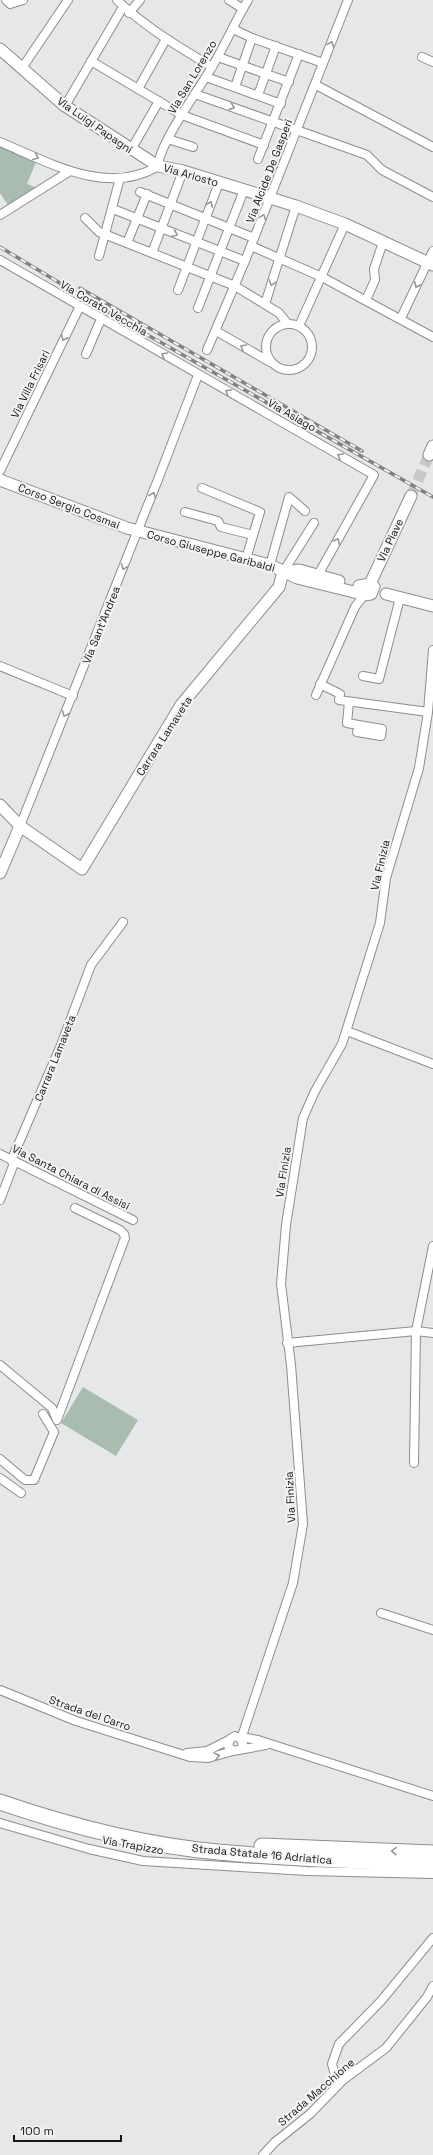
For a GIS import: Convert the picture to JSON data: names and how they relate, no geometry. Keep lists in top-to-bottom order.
{
  "streets": {
    "highway": ["Strada Statale 16 Adriatica"],
    "street": [
      "Via San Lorenzo",
      "Via Luigi Papagni",
      "Via Alcide De Gasperi",
      "Via Ariosto",
      "Via Corato Vecchia",
      "Via Villa Frisari",
      "Via Asiago",
      "Corso Sergio Cosmai",
      "Via Piave",
      "Corso Giuseppe Garibaldi",
      "Via Sant'Andrea",
      "Carrara Lamaveta",
      "Via Finizia",
      "Via Santa Chiara di Assisi",
      "Strada del Carro",
      "Via Trapizzo",
      "Strada Macchione"
    ]
  },
  "crossings": [
    ["Via San Lorenzo", "Via Luigi Papagni"],
    ["Via San Lorenzo", "Via Ariosto"],
    ["Via Luigi Papagni", "Via Ariosto"],
    ["Via Alcide De Gasperi", "Via Ariosto"],
    ["Via Corato Vecchia", "Via Villa Frisari"],
    ["Via Corato Vecchia", "Via Asiago"],
    ["Via Corato Vecchia", "Via Sant'Andrea"],
    ["Via Asiago", "Corso Giuseppe Garibaldi"],
    ["Via Asiago", "Via Sant'Andrea"],
    ["Corso Sergio Cosmai", "Corso Giuseppe Garibaldi"],
    ["Corso Sergio Cosmai", "Via Sant'Andrea"],
    ["Via Piave", "Corso Giuseppe Garibaldi"],
    ["Corso Giuseppe Garibaldi", "Via Sant'Andrea"],
    ["Corso Giuseppe Garibaldi", "Carrara Lamaveta"],
    ["Via Sant'Andrea", "Carrara Lamaveta"],
    ["Carrara Lamaveta", "Via Santa Chiara di Assisi"],
    ["Via Finizia", "Strada del Carro"]
  ],
  "one_way": ["Via Corato Vecchia", "Via Villa Frisari"],
  "scale_bar": "100 m"
}
